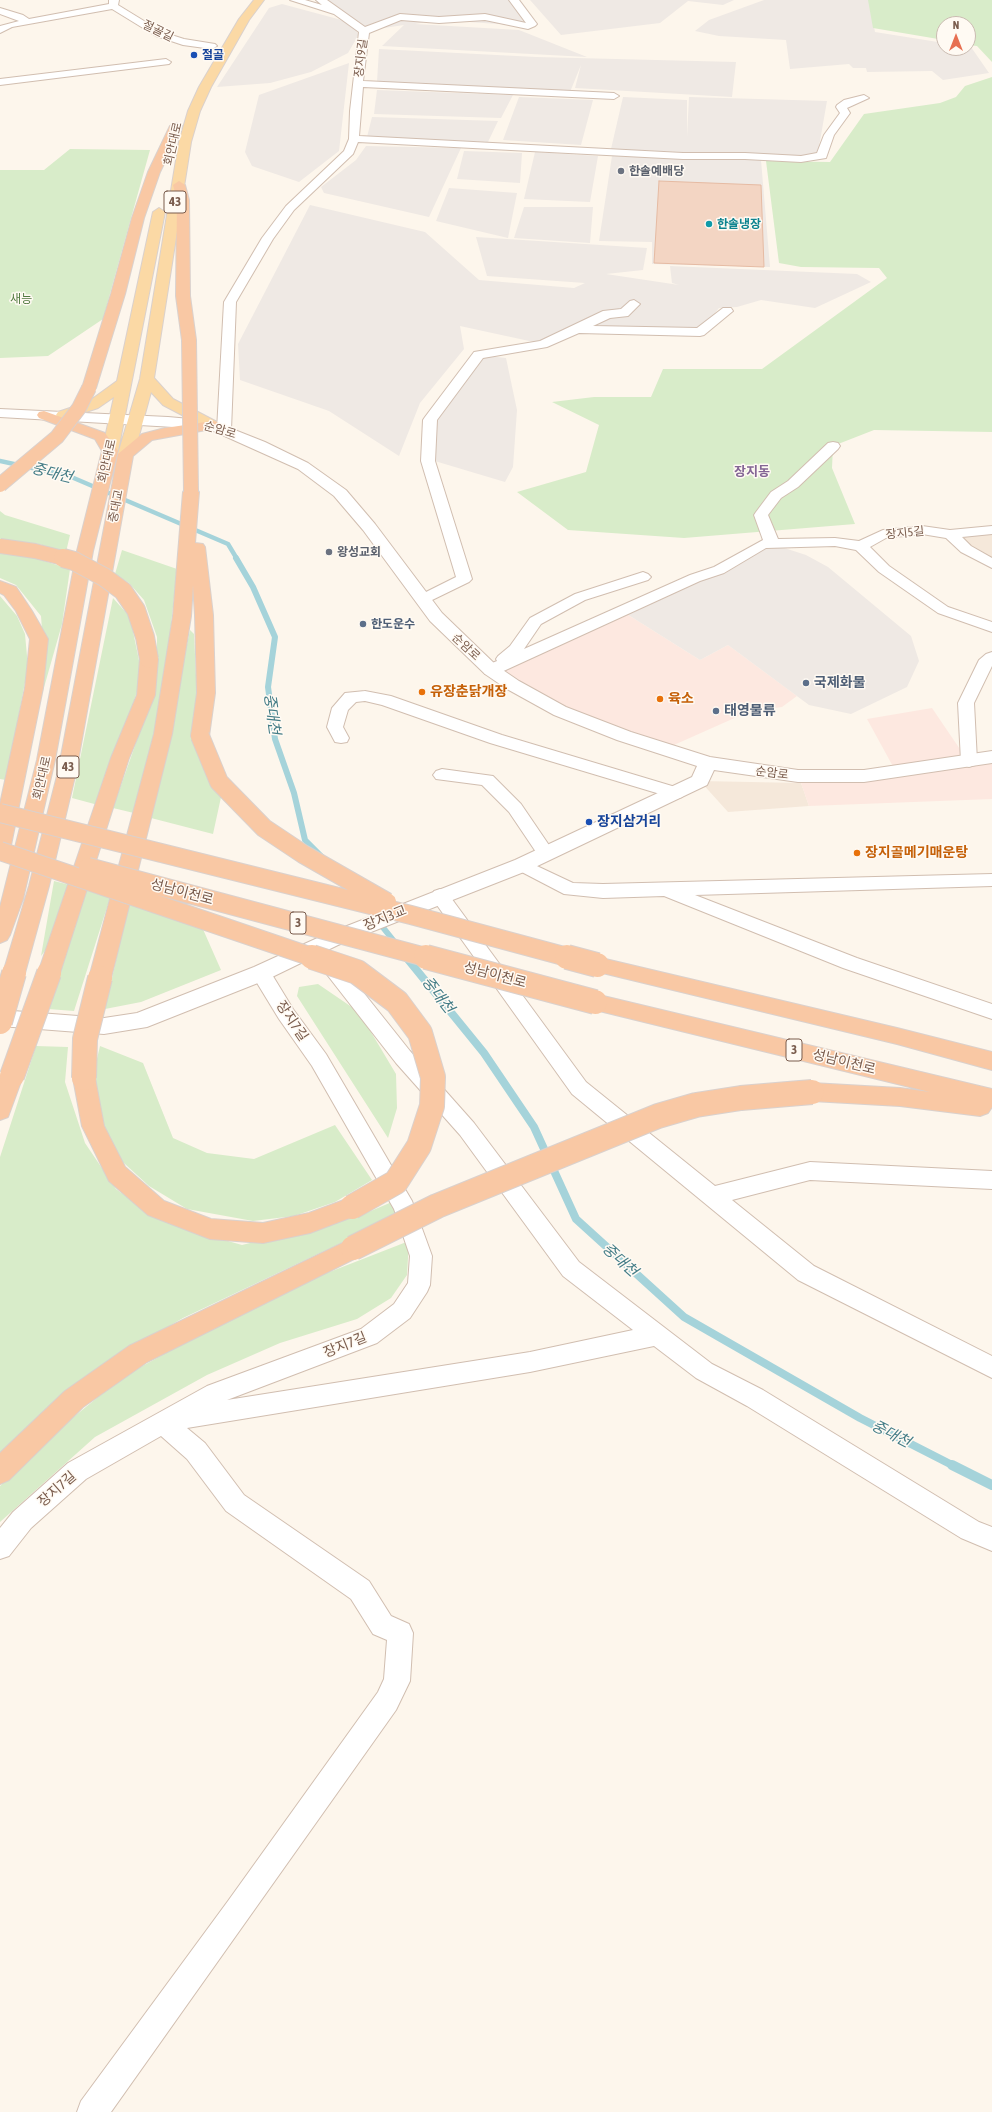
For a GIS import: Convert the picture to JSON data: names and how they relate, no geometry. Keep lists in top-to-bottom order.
{
  "streets": {
    "highway": [
      "회안대로",
      "43",
      "중대교",
      "성남이천로",
      "3"
    ],
    "street": [
      "절골길",
      "장지9길",
      "순암로",
      "장지5길",
      "장지3교",
      "장지7길"
    ]
  },
  "crossings": [
    ["회안대로", "순암로"],
    ["회안대로", "중대교"],
    ["순암로", "장지3교"]
  ],
  "districts": ["장지동"],
  "water": ["중대천"],
  "parks": ["새능"],
  "places": [
    "절골",
    "한솔예배당",
    "한솔냉장",
    "왕성교회",
    "한도운수",
    "국제화물",
    "유장춘닭개장",
    "육소",
    "태영물류",
    "장지삼거리",
    "장지골메기매운탕"
  ],
  "north": "top"
}
